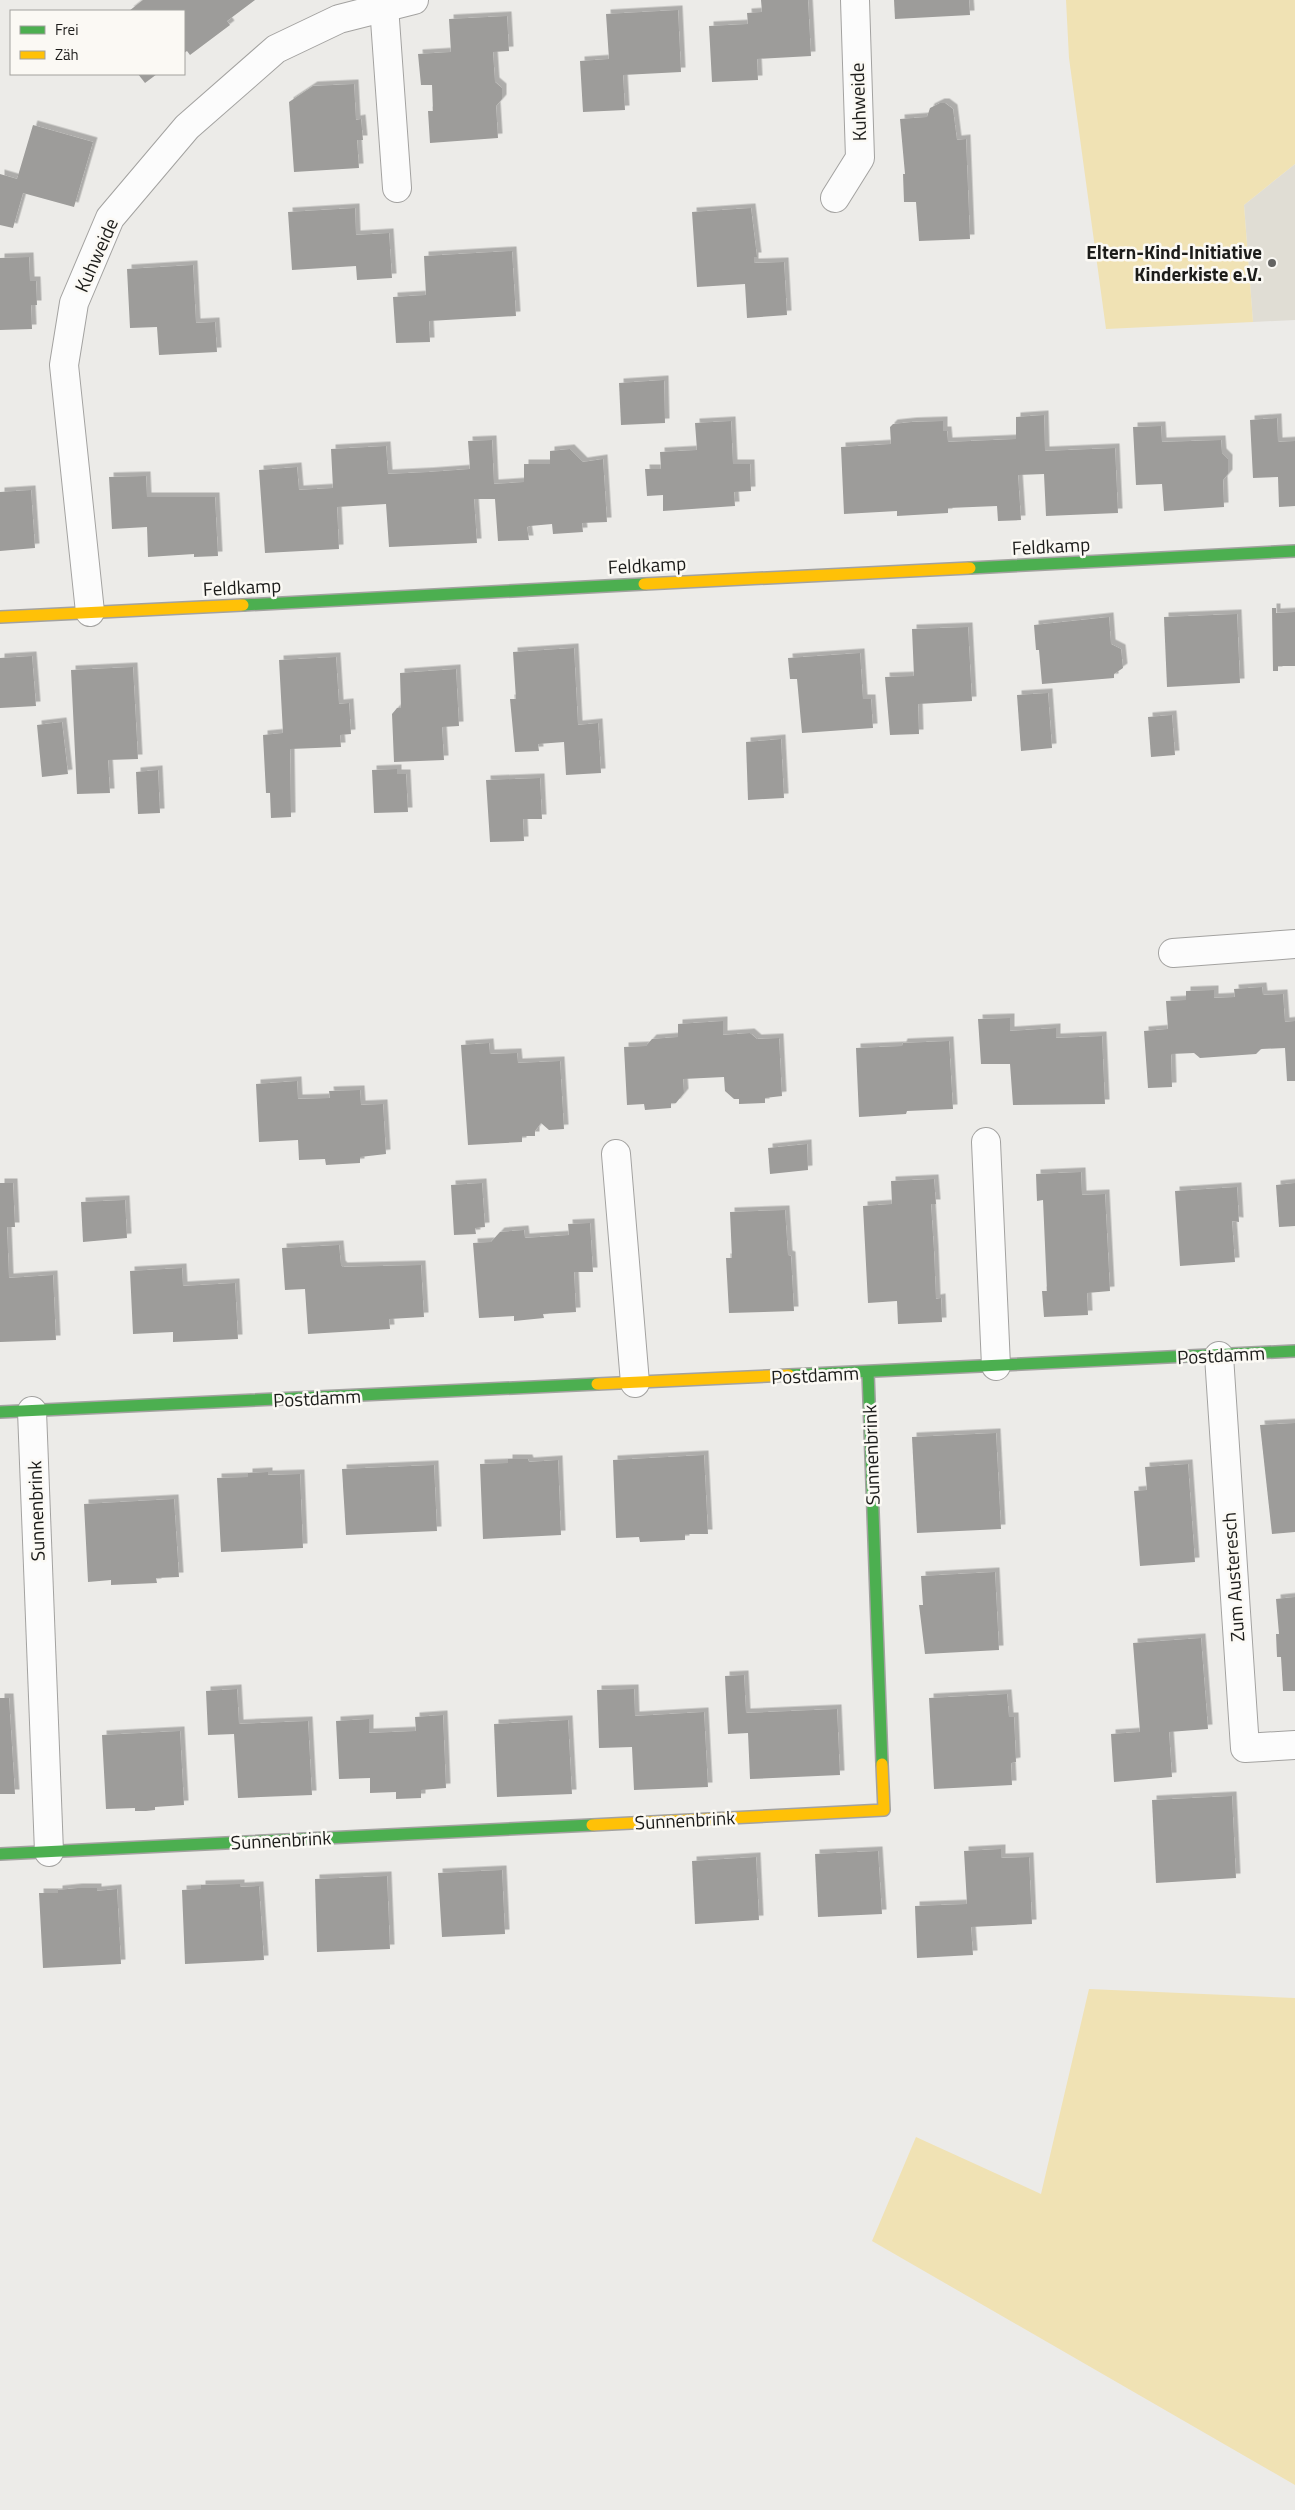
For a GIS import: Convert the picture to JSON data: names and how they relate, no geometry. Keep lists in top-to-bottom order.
{
  "streets": {
    "street": [
      "Kuhweide",
      "Feldkamp",
      "Postdamm",
      "Sunnenbrink",
      "Zum Austeresch"
    ]
  },
  "crossings": [
    ["Kuhweide", "Feldkamp"],
    ["Postdamm", "Sunnenbrink"],
    ["Postdamm", "Zum Austeresch"]
  ],
  "places": ["Eltern-Kind-Initiative Kinderkiste e.V."],
  "legend": ["Frei", "Zäh"]
}
